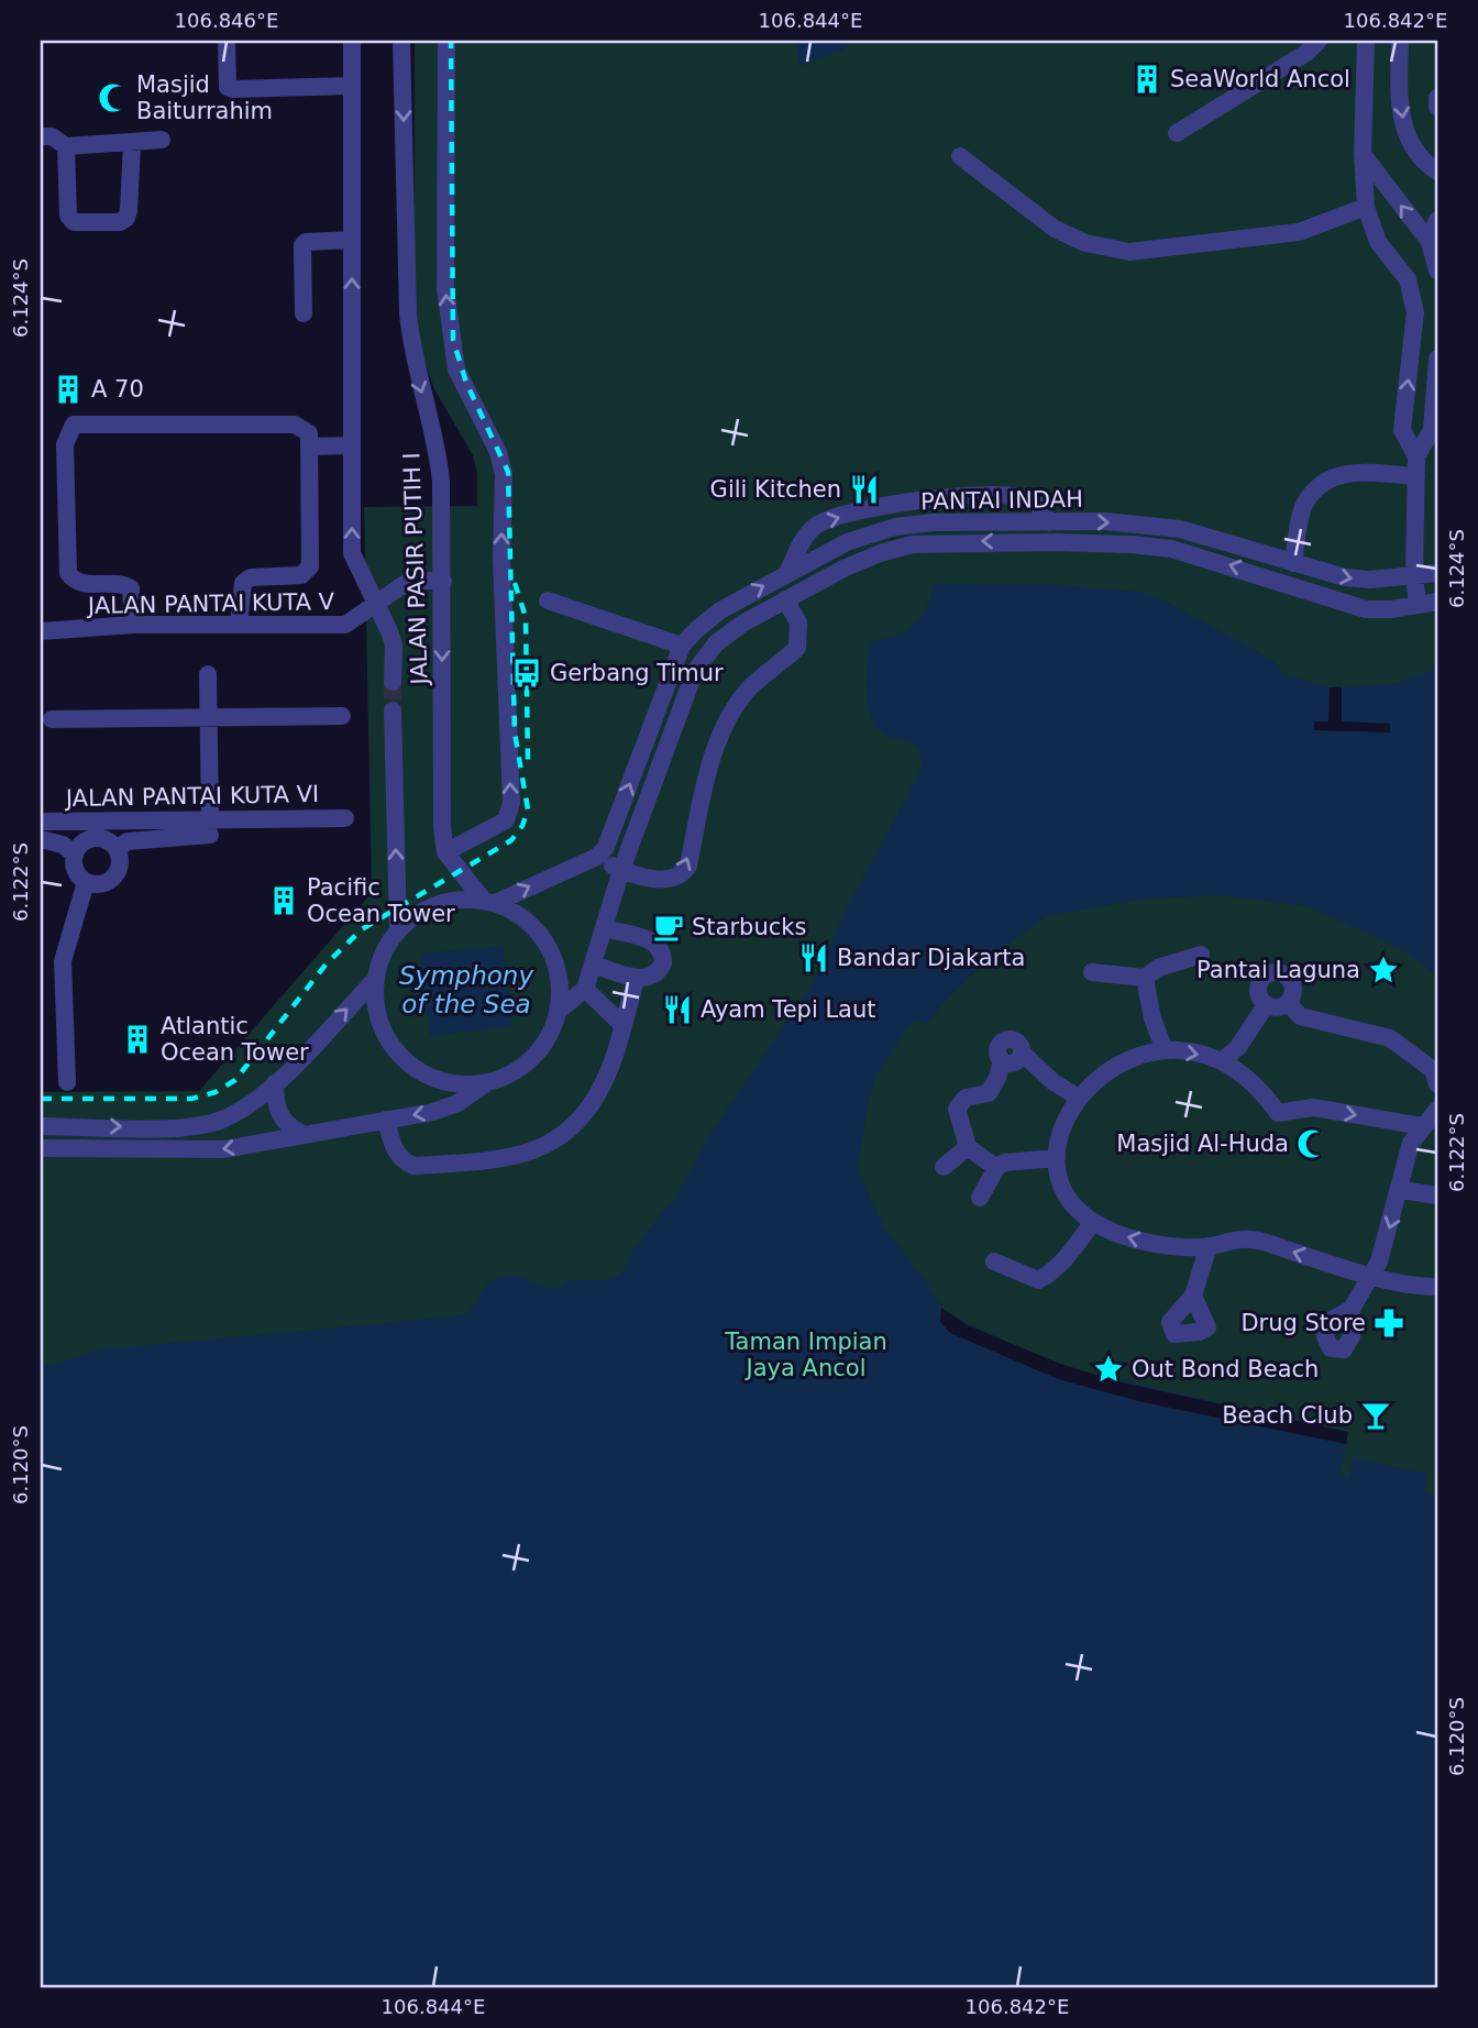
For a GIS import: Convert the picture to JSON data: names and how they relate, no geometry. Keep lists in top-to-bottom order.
{
  "streets": {
    "street": [
      "PANTAI INDAH",
      "JALAN PASIR PUTIH I",
      "JALAN PANTAI KUTA V",
      "JALAN PANTAI KUTA VI"
    ]
  },
  "crossings": [
    ["JALAN PASIR PUTIH I", "JALAN PANTAI KUTA V"]
  ],
  "water": ["Symphony of the Sea"],
  "parks": ["Taman Impian Jaya Ancol"],
  "places": {
    "building": [
      "SeaWorld Ancol",
      "A 70",
      "Pacific Ocean Tower",
      "Atlantic Ocean Tower"
    ],
    "mosque": ["Masjid Baiturrahim", "Masjid Al-Huda"],
    "restaurant": ["Gili Kitchen", "Bandar Djakarta", "Ayam Tepi Laut"],
    "bus stop": ["Gerbang Timur"],
    "cafe": ["Starbucks"],
    "place": ["Pantai Laguna", "Out Bond Beach"],
    "pharmacy": ["Drug Store"],
    "bar": ["Beach Club"]
  },
  "coordinates": [
    "106.846°E",
    "106.844°E",
    "106.842°E",
    "6.124°S",
    "6.122°S",
    "6.120°S"
  ]
}
